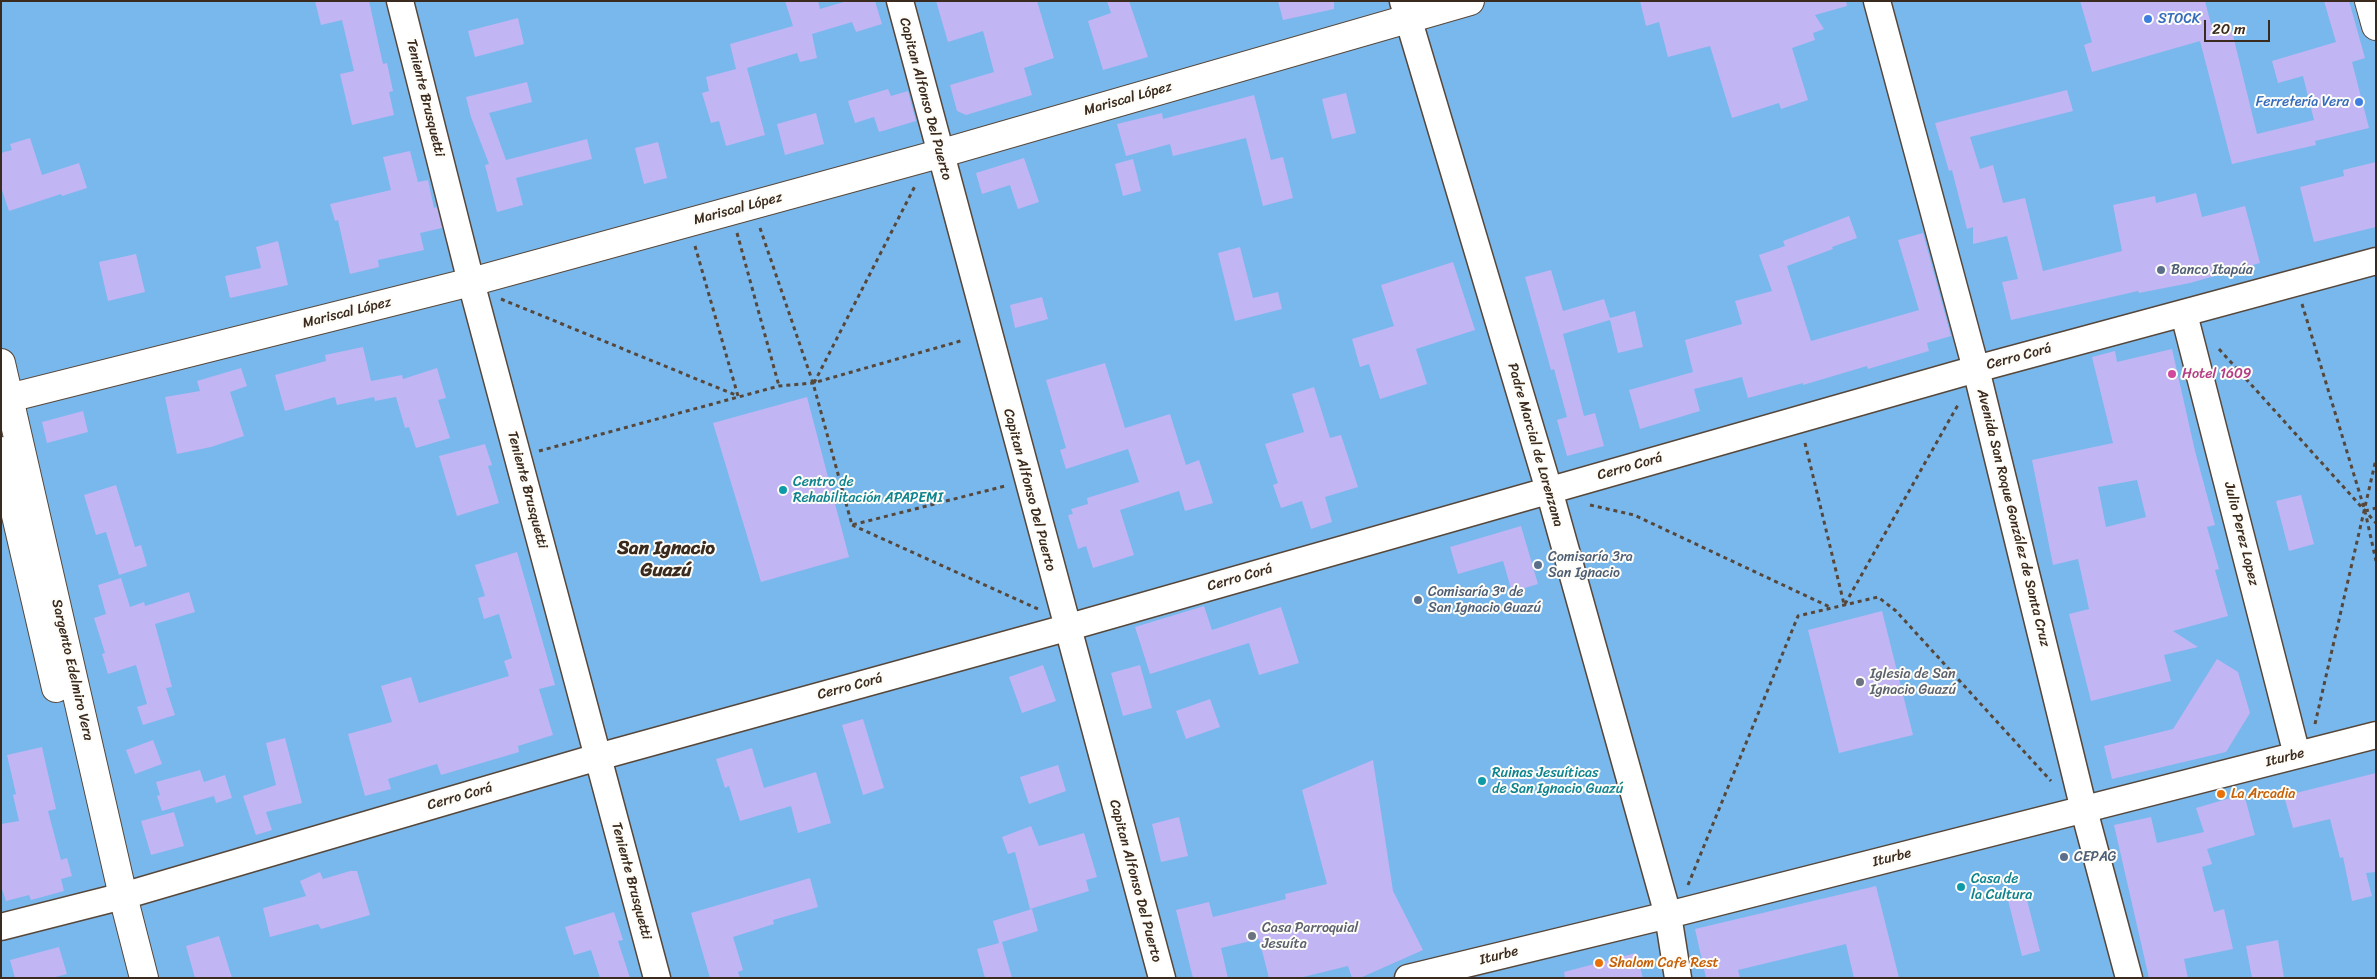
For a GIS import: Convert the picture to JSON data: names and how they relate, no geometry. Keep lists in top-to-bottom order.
{
  "streets": {
    "main road": ["Mariscal López", "Sargento Edelmiro Vera"],
    "street": [
      "Teniente Brusquetti",
      "Capitan Alfonso Del Puerto",
      "Cerro Corá",
      "Padre Marcial de Lorenzana",
      "Avenida San Roque González de Santa Cruz",
      "Julio Perez Lopez",
      "Iturbe"
    ]
  },
  "crossings": [
    ["Teniente Brusquetti", "Mariscal López"],
    ["Teniente Brusquetti", "Cerro Corá"],
    ["Capitan Alfonso Del Puerto", "Mariscal López"],
    ["Capitan Alfonso Del Puerto", "Cerro Corá"],
    ["Mariscal López", "Padre Marcial de Lorenzana"],
    ["Mariscal López", "Sargento Edelmiro Vera"],
    ["Cerro Corá", "Padre Marcial de Lorenzana"],
    ["Cerro Corá", "Avenida San Roque González de Santa Cruz"],
    ["Cerro Corá", "Julio Perez Lopez"],
    ["Cerro Corá", "Sargento Edelmiro Vera"],
    ["Padre Marcial de Lorenzana", "Iturbe"],
    ["Avenida San Roque González de Santa Cruz", "Iturbe"],
    ["Julio Perez Lopez", "Iturbe"]
  ],
  "districts": ["San Ignacio Guazú"],
  "places": [
    "STOCK",
    "Ferretería Vera",
    "Banco Itapúa",
    "Hotel 1609",
    "Centro de Rehabilitación APAPEMI",
    "Comisaría 3ra San Ignacio",
    "Comisaría 3ª de San Ignacio Guazú",
    "Iglesia de San Ignacio Guazú",
    "Ruinas Jesuíticas de San Ignacio Guazú",
    "La Arcadia",
    "CEPAG",
    "Casa de la Cultura",
    "Casa Parroquial Jesuíta",
    "Shalom Cafe Rest"
  ],
  "scale_bar": "20 m"
}
